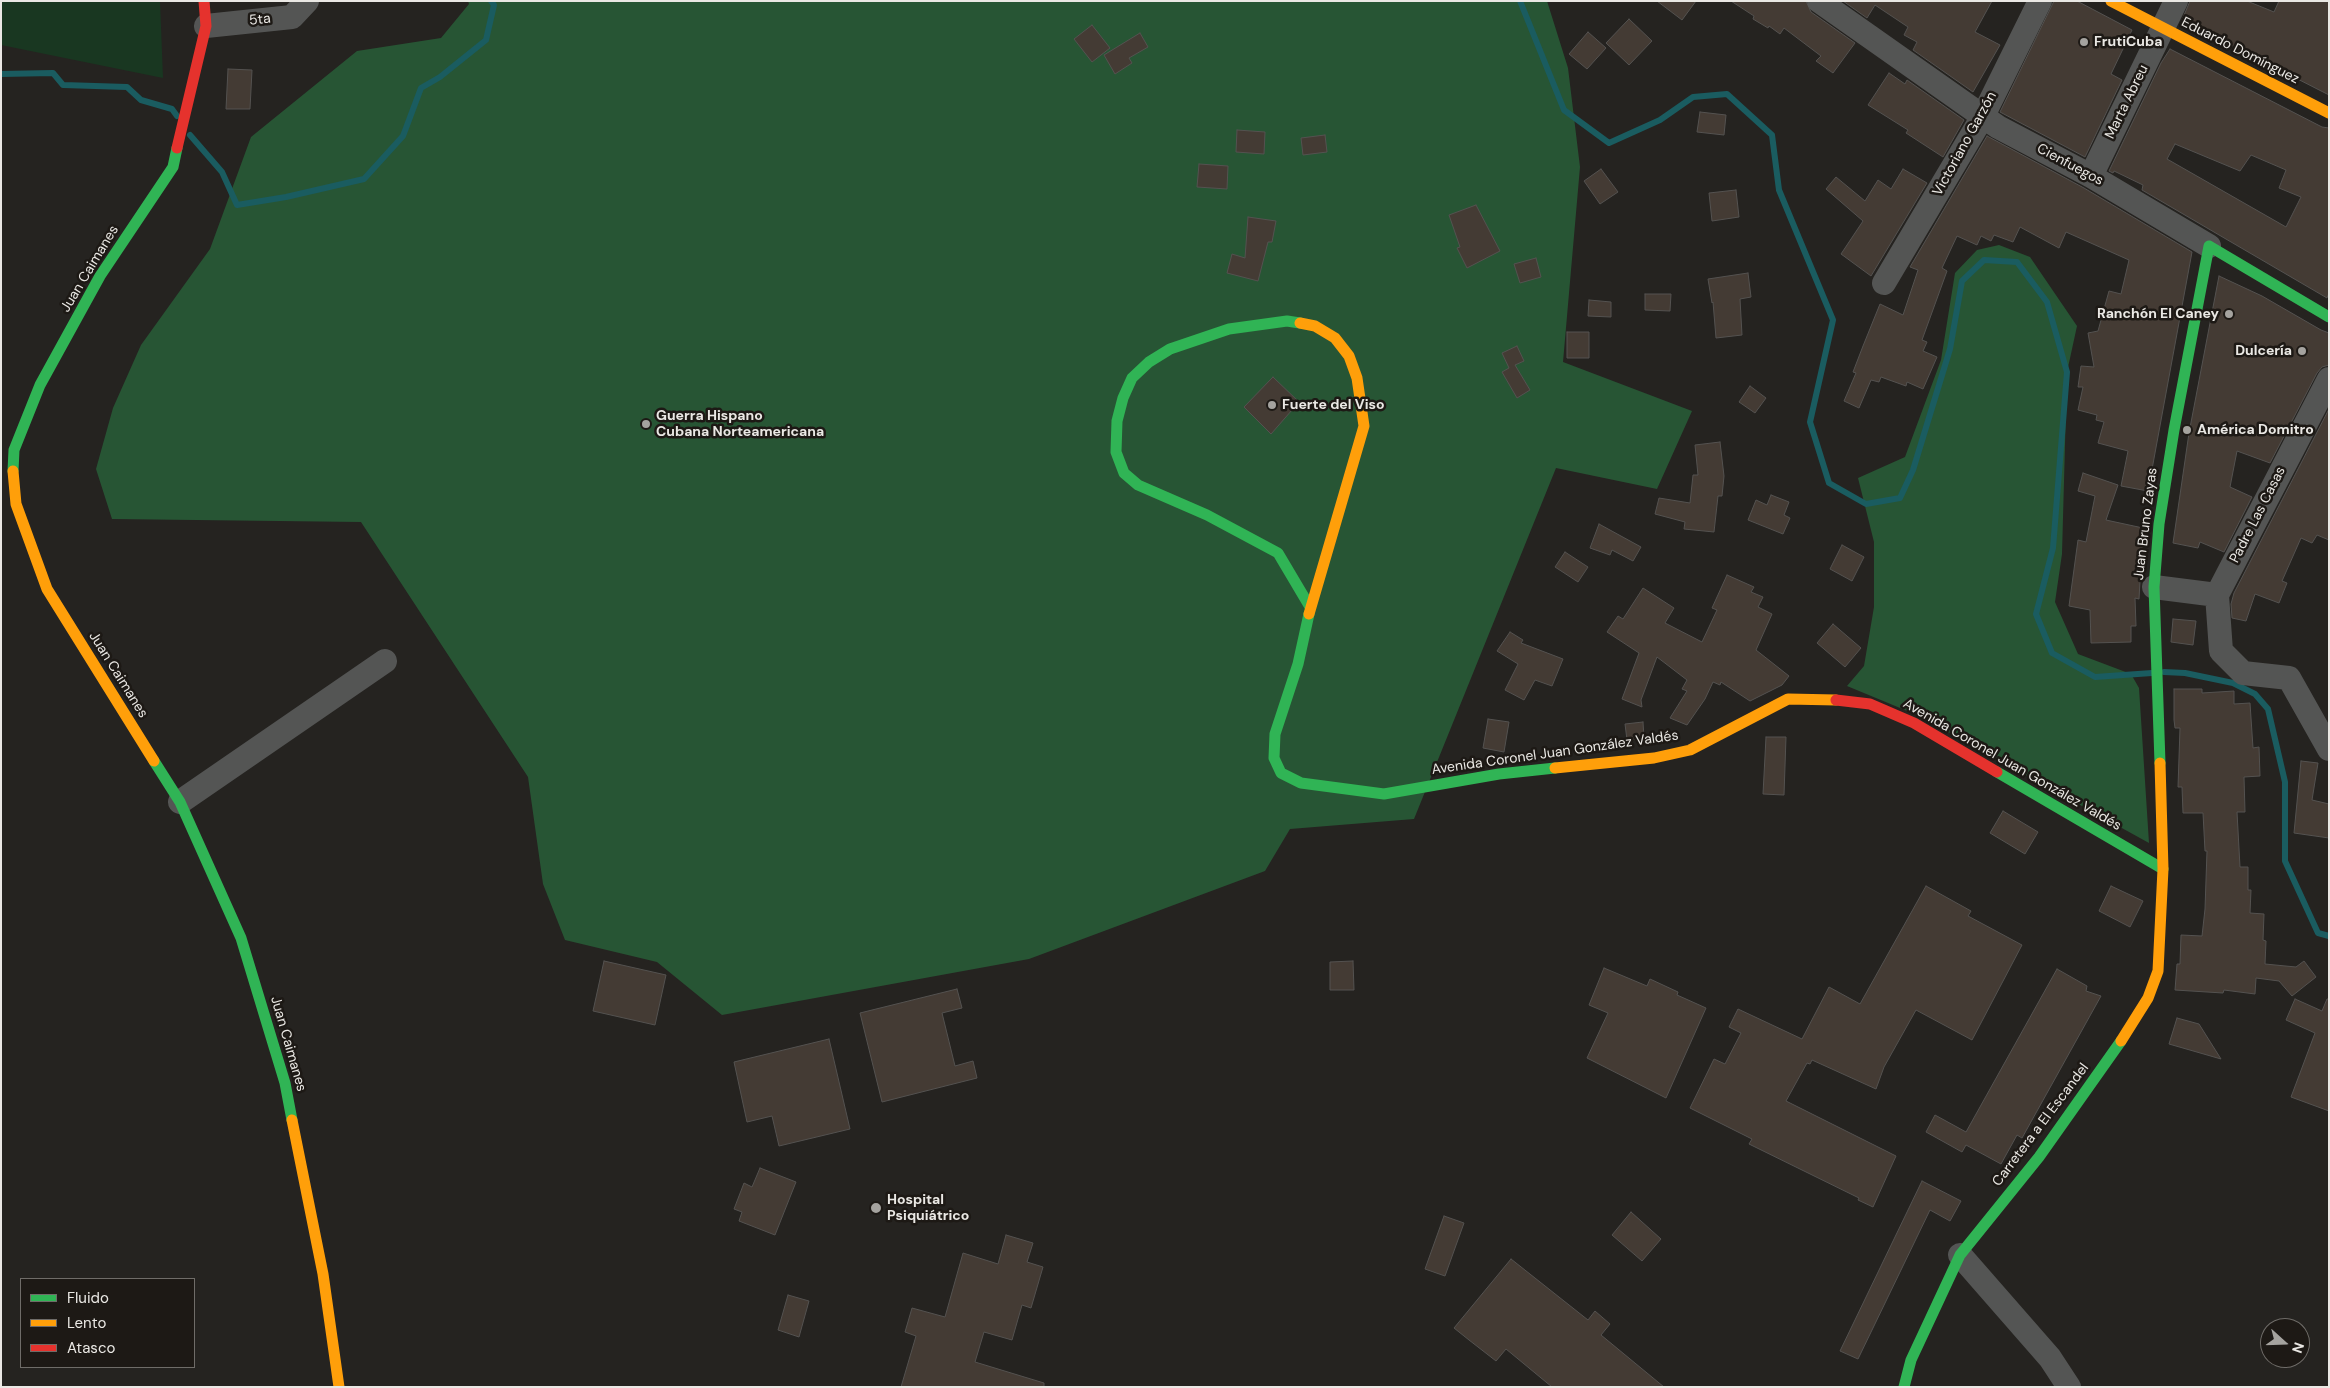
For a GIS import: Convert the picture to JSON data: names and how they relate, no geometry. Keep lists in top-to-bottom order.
{
  "streets": {
    "street": [
      "5ta",
      "Eduardo Domínguez",
      "Marta Abreu",
      "Victoriano Garzón",
      "Cienfuegos",
      "Juan Caimanes",
      "Padre Las Casas",
      "Juan Bruno Zayas",
      "Avenida Coronel Juan González Valdés",
      "Carretera a El Escandel"
    ]
  },
  "crossings": [
    ["5ta", "Juan Caimanes"],
    ["Eduardo Domínguez", "Marta Abreu"],
    ["Marta Abreu", "Cienfuegos"],
    ["Victoriano Garzón", "Cienfuegos"],
    ["Cienfuegos", "Juan Bruno Zayas"],
    ["Juan Bruno Zayas", "Avenida Coronel Juan González Valdés"],
    ["Juan Bruno Zayas", "Carretera a El Escandel"],
    ["Avenida Coronel Juan González Valdés", "Carretera a El Escandel"]
  ],
  "places": [
    "FrutiCuba",
    "Ranchón El Caney",
    "Dulcería",
    "Fuerte del Viso",
    "Guerra Hispano Cubana Norteamericana",
    "América Domitro",
    "Hospital Psiquiátrico"
  ],
  "legend": ["Fluido", "Lento", "Atasco"],
  "north": "right"
}
